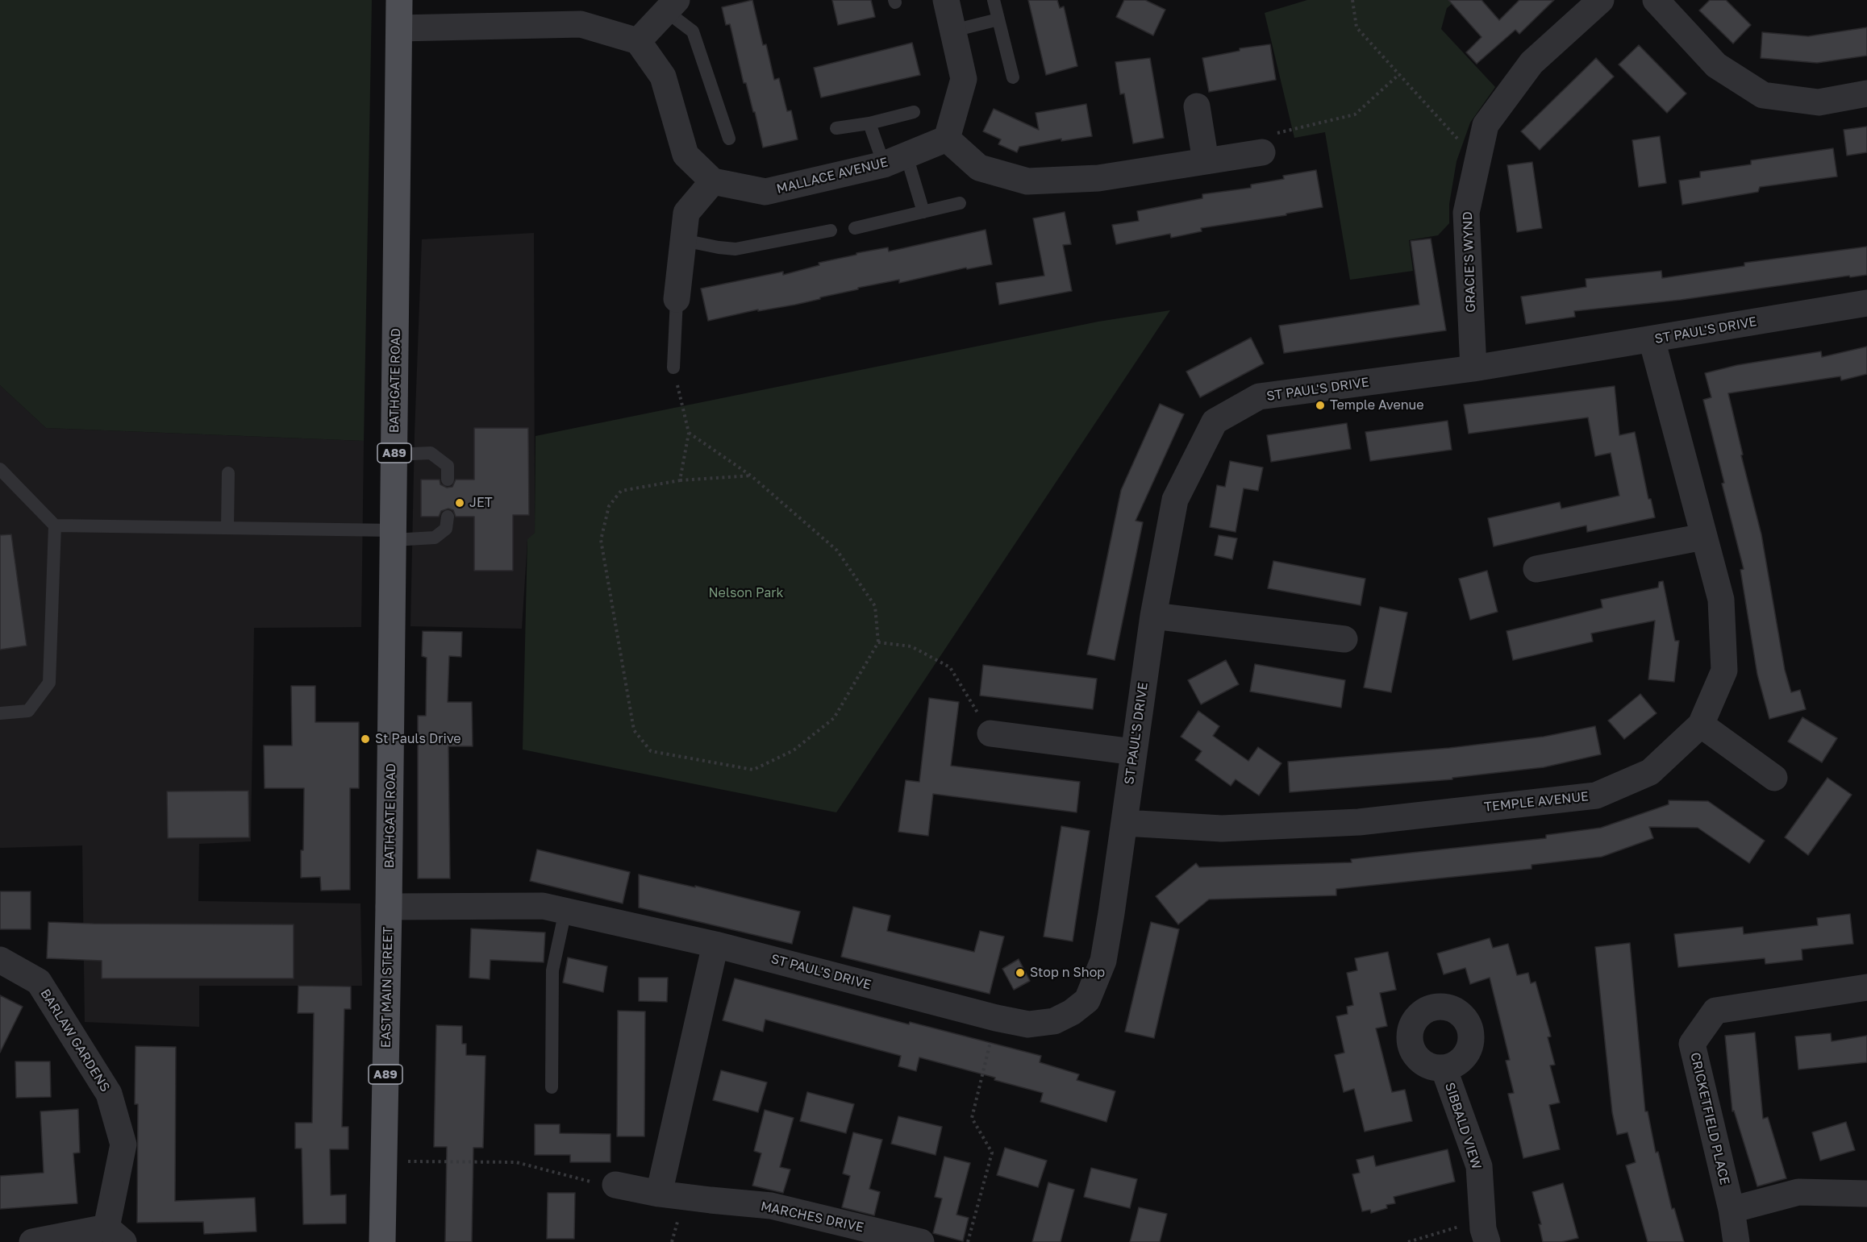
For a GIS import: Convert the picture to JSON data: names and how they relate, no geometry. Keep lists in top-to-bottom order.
{
  "streets": {
    "main road": ["BATHGATE ROAD", "A89", "EAST MAIN STREET"],
    "street": [
      "MALLACE AVENUE",
      "GRACIE'S WYND",
      "ST PAUL'S DRIVE",
      "TEMPLE AVENUE",
      "BARLAW GARDENS",
      "CRICKETFIELD PLACE",
      "SIBBALD VIEW",
      "MARCHES DRIVE"
    ]
  },
  "crossings": [
    ["GRACIE'S WYND", "ST PAUL'S DRIVE"],
    ["ST PAUL'S DRIVE", "BATHGATE ROAD"],
    ["ST PAUL'S DRIVE", "TEMPLE AVENUE"],
    ["ST PAUL'S DRIVE", "EAST MAIN STREET"],
    ["BATHGATE ROAD", "EAST MAIN STREET"]
  ],
  "parks": ["Nelson Park"],
  "places": [
    "Temple Avenue",
    "JET",
    "St Pauls Drive",
    "Stop n Shop"
  ]
}
